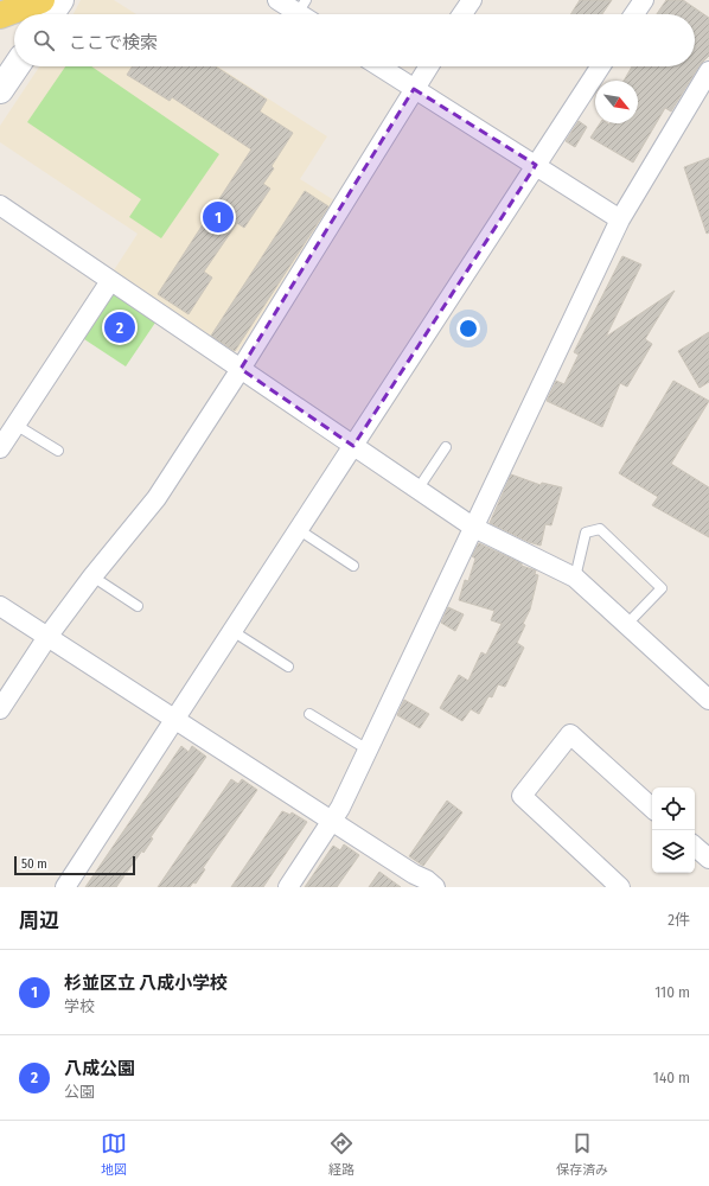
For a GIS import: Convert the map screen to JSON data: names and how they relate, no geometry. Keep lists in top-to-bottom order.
{
  "scale_bar": "50 m",
  "north": "bottom right",
  "page": {
    "search": "ここで検索",
    "pins": ["1", "2"],
    "scale": "50 m",
    "heading": ["周辺", "2件"],
    "list": [
      {
        "mark": "1",
        "name": "杉並区立 八成小学校",
        "note": "学校",
        "value": "110 m"
      },
      {
        "mark": "2",
        "name": "八成公園",
        "note": "公園",
        "value": "140 m"
      }
    ],
    "nav": ["地図", "経路", "保存済み"]
  }
}
